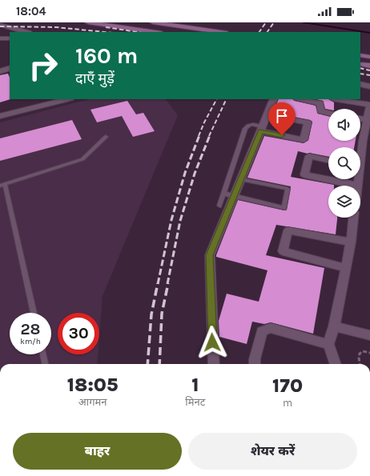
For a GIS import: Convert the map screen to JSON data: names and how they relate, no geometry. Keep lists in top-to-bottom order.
{
  "page": {
    "status": "18:04",
    "turn": ["160 m", "दाएँ मुड़ें"],
    "speed": "28 km/h",
    "limit": "30",
    "eta": [
      "18:05",
      "आगमन",
      "1",
      "मिनट",
      "170",
      "m"
    ],
    "buttons": ["बाहर", "शेयर करें"]
  }
}
